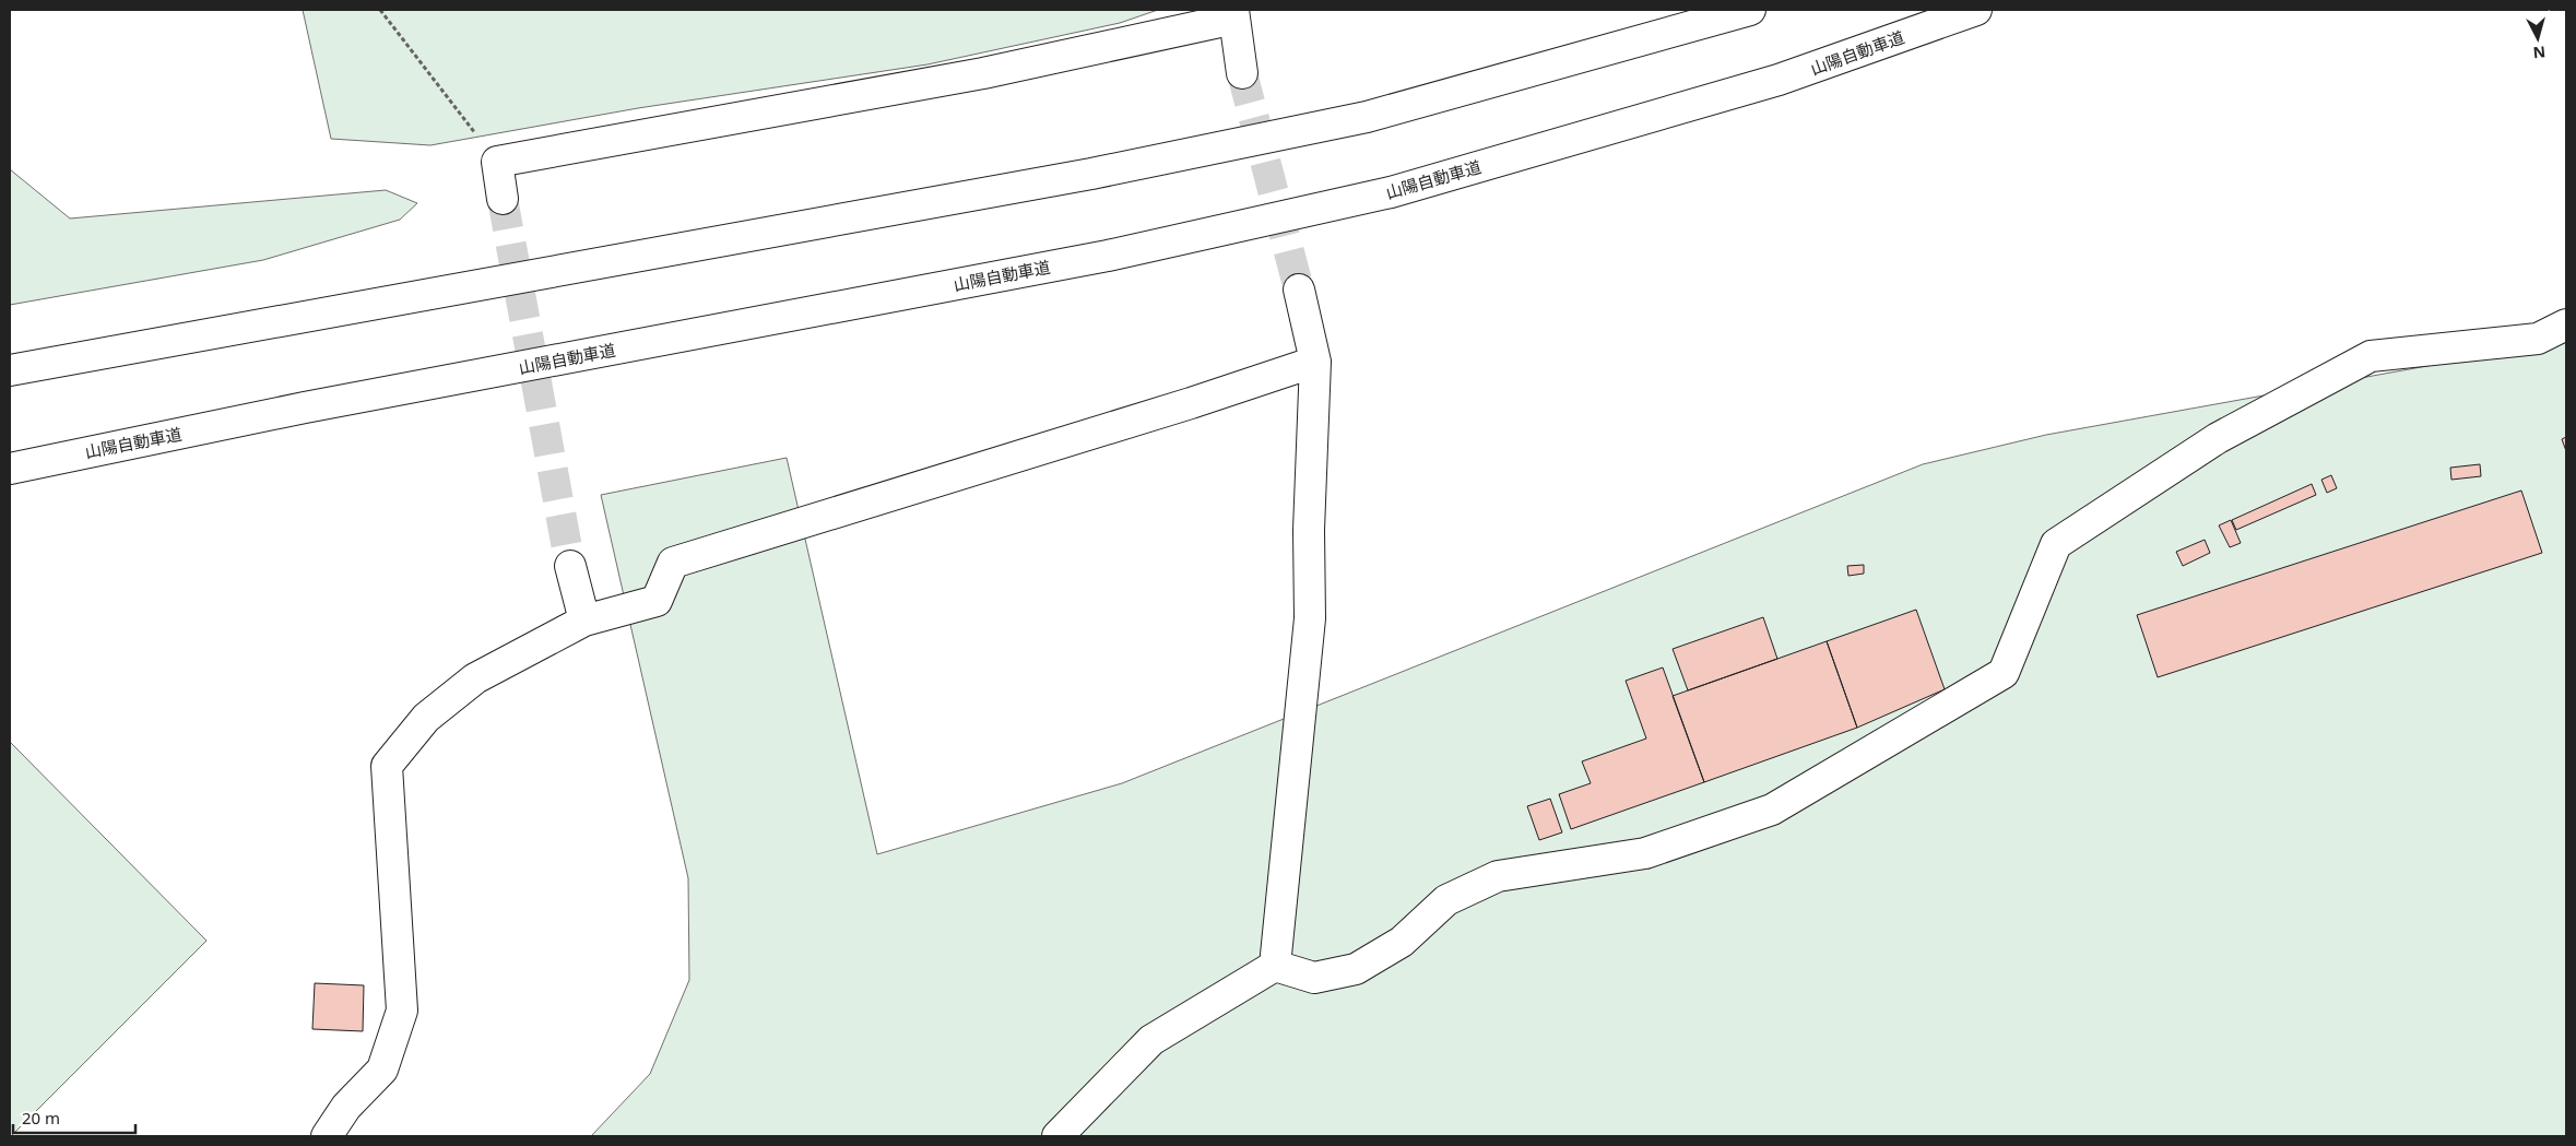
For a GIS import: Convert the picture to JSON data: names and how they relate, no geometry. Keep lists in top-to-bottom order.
{
  "streets": {
    "main road": ["山陽自動車道"]
  },
  "scale_bar": "20 m",
  "north": "bottom"
}
